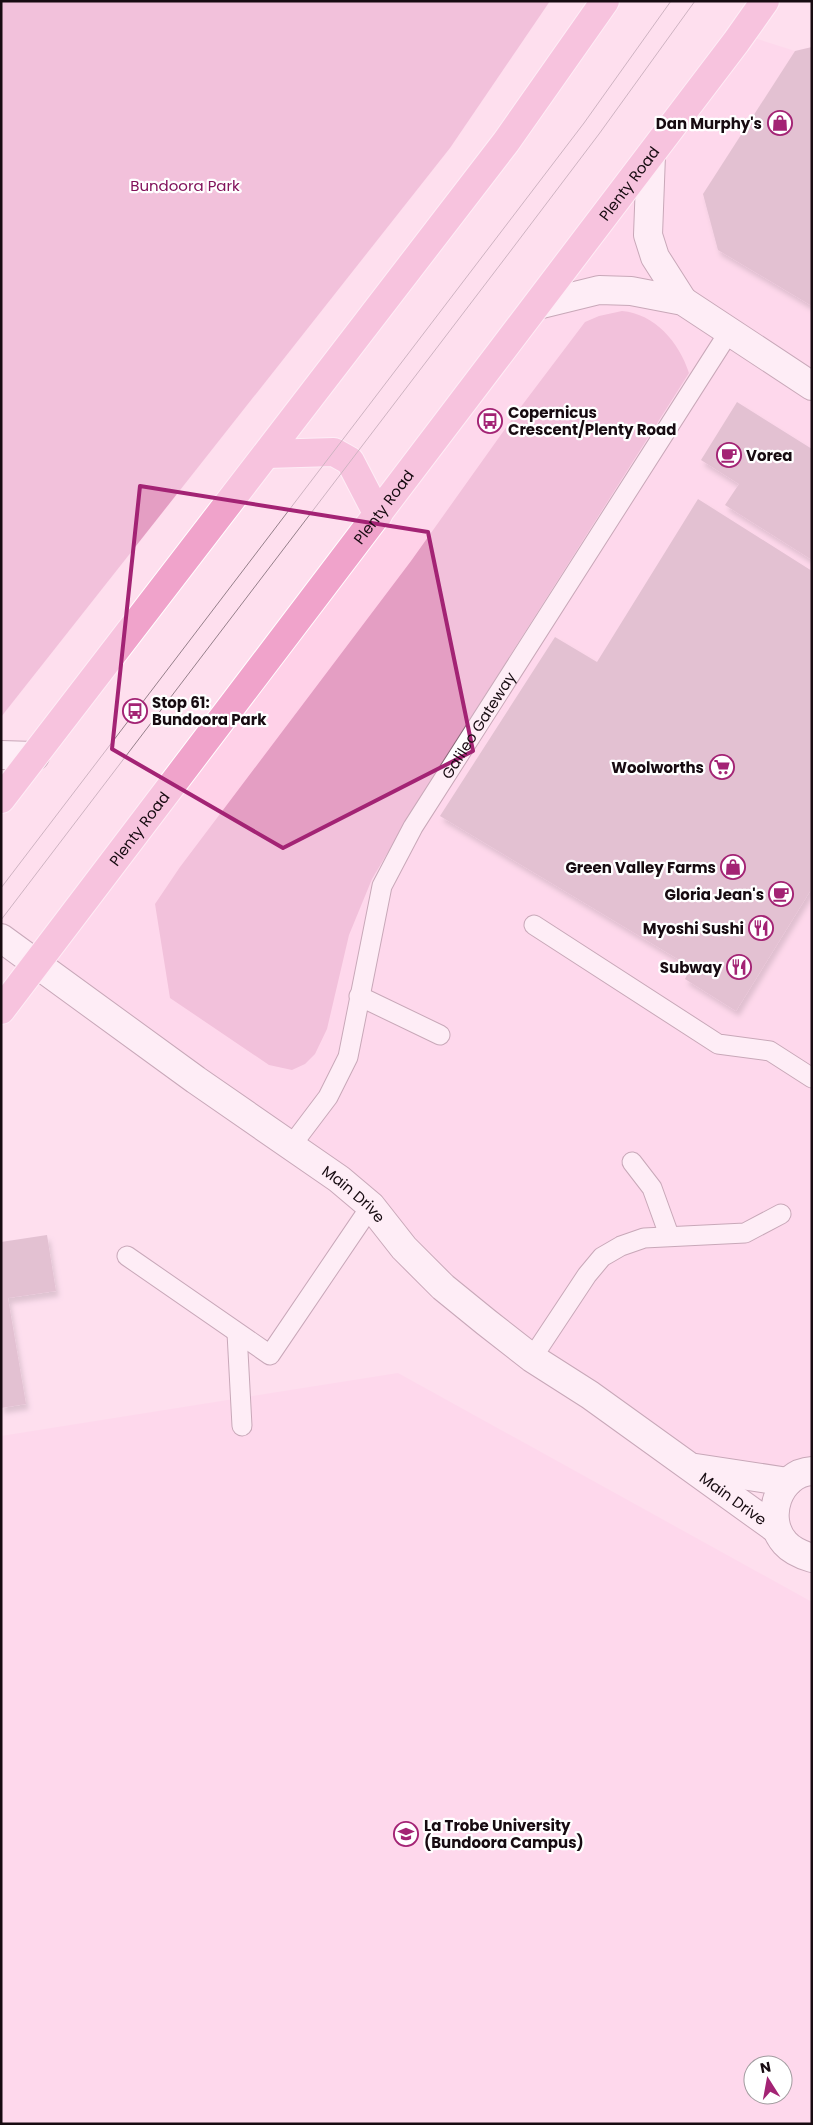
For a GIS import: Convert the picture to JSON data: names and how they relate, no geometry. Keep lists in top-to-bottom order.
{
  "streets": {
    "highway": ["Plenty Road"],
    "street": ["Main Drive"],
    "lane": ["Galileo Gateway"]
  },
  "crossings": [
    ["Plenty Road", "Main Drive"],
    ["Galileo Gateway", "Main Drive"]
  ],
  "parks": ["Bundoora Park"],
  "places": {
    "shop": ["Dan Murphy's", "Green Valley Farms"],
    "bus stop": ["Copernicus Crescent/Plenty Road", "Stop 61: Bundoora Park"],
    "cafe": ["Vorea", "Gloria Jean's"],
    "supermarket": ["Woolworths"],
    "restaurant": ["Myoshi Sushi", "Subway"],
    "school or university": ["La Trobe University (Bundoora Campus)"]
  },
  "north": "top"
}
